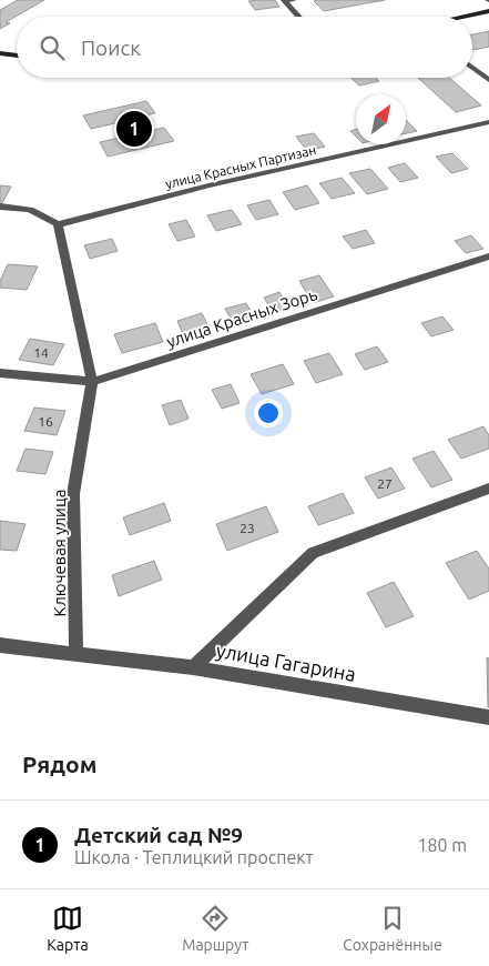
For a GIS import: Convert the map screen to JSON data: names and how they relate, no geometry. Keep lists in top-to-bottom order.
{
  "streets": {
    "street": [
      "улица Красных Партизан",
      "улица Красных Зорь",
      "Ключевая улица",
      "улица Гагарина"
    ]
  },
  "crossings": [
    ["улица Красных Партизан", "Ключевая улица"],
    ["улица Красных Зорь", "Ключевая улица"],
    ["Ключевая улица", "улица Гагарина"]
  ],
  "house_numbers": [
    "14",
    "16",
    "27",
    "23"
  ],
  "north": "top right",
  "page": {
    "search": "Поиск",
    "pins": "1",
    "heading": "Рядом",
    "list": [
      {
        "mark": "1",
        "name": "Детский сад №9",
        "note": "Школа · Теплицкий проспект",
        "value": "180 m"
      }
    ],
    "nav": ["Карта", "Маршрут", "Сохранённые"]
  }
}
